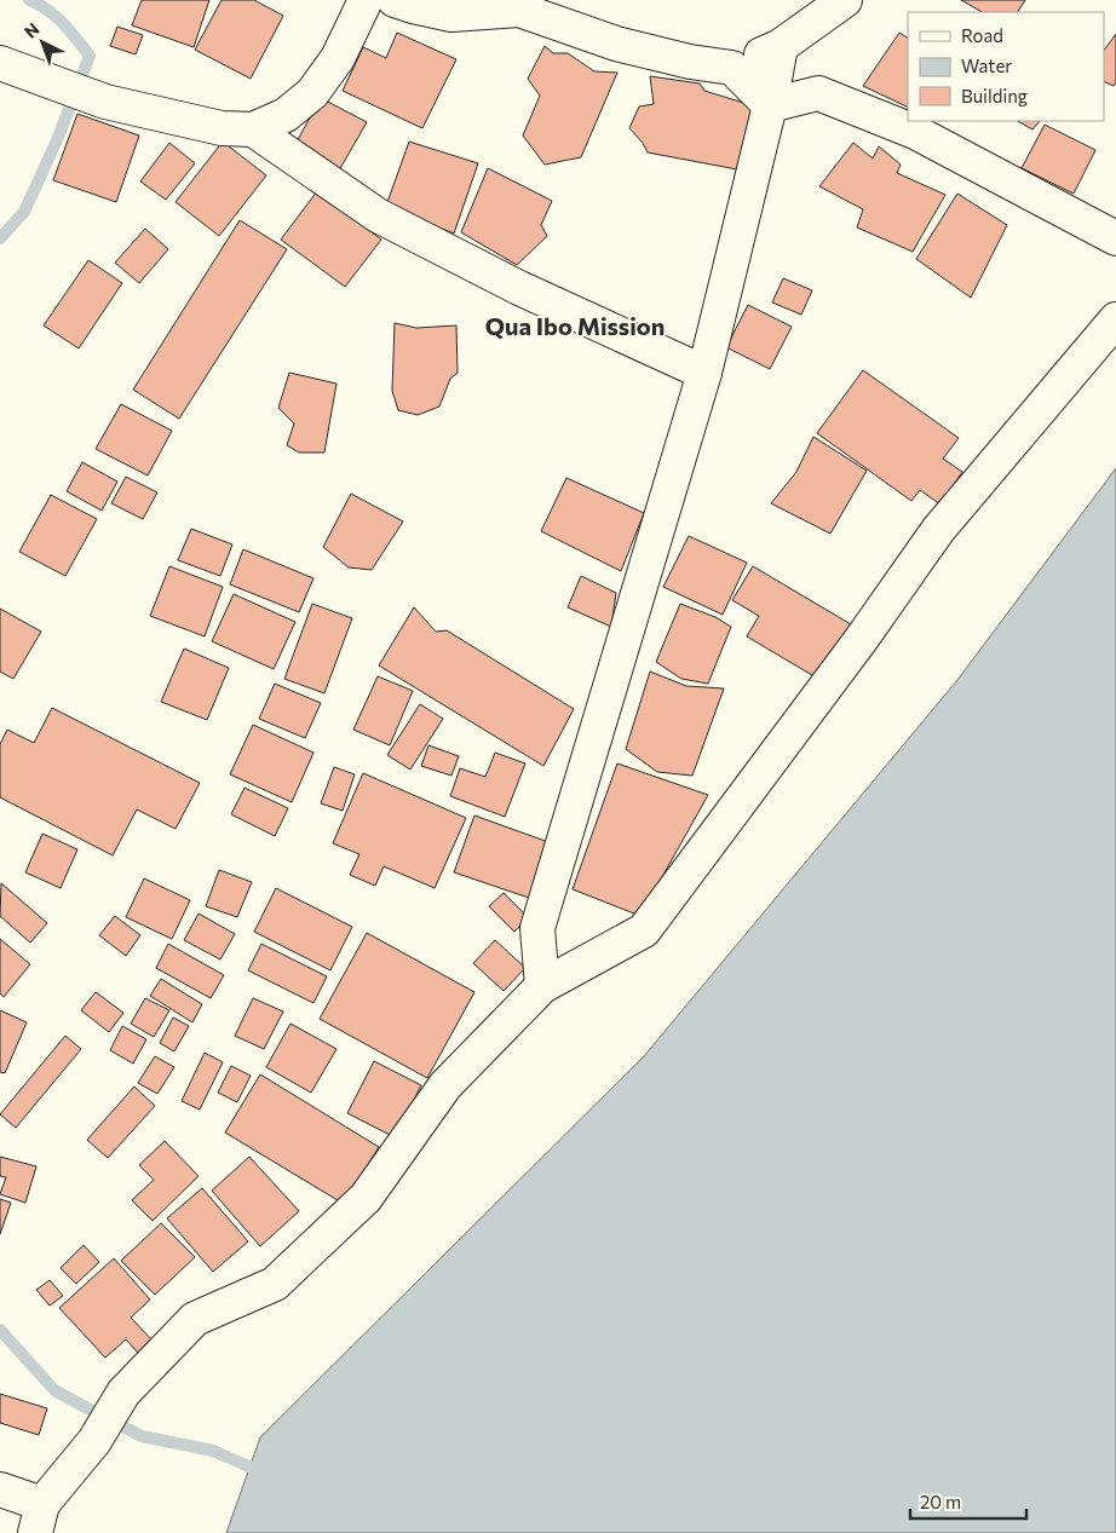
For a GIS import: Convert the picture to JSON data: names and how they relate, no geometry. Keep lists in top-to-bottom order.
{
  "districts": ["Qua Ibo Mission"],
  "legend": ["Road", "Water", "Building"],
  "scale_bar": "20 m",
  "north": "top left"
}
